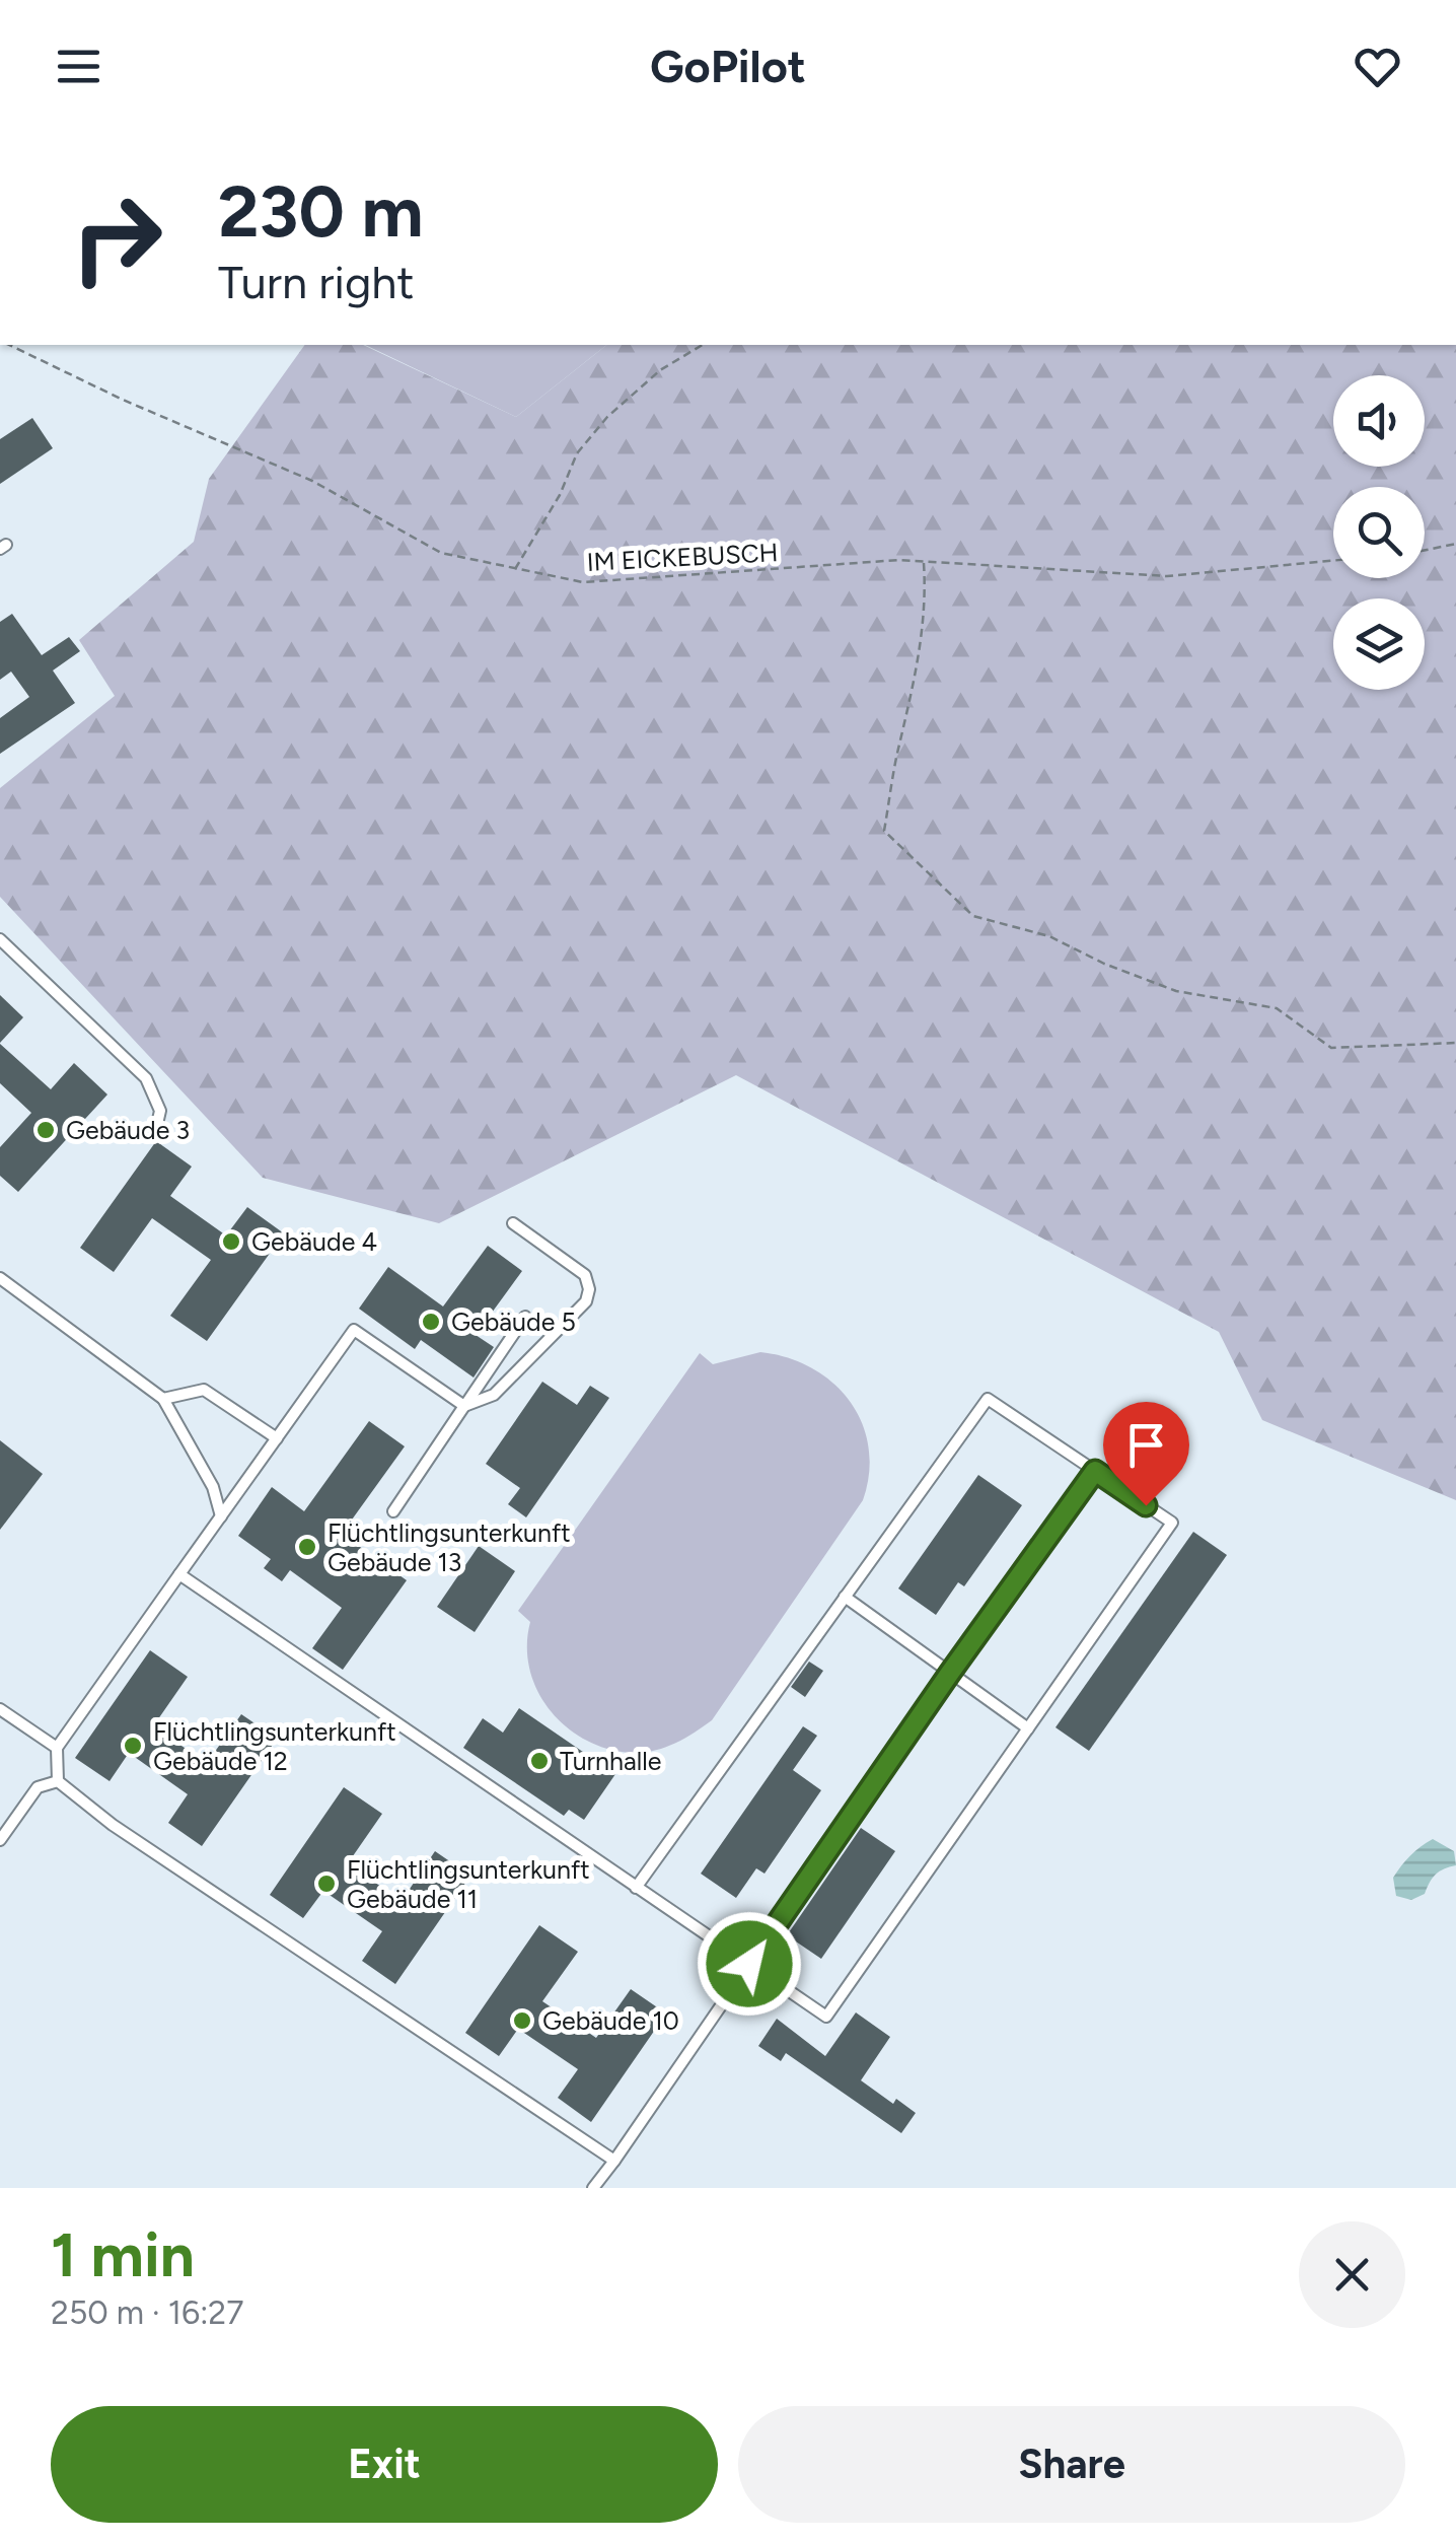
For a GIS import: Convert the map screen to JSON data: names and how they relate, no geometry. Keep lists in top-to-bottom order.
{
  "streets": {
    "path": ["IM EICKEBUSCH"]
  },
  "places": [
    "Gebäude 3",
    "Gebäude 4",
    "Gebäude 5",
    "Flüchtlingsunterkunft Gebäude 13",
    "Flüchtlingsunterkunft Gebäude 12",
    "Turnhalle",
    "Flüchtlingsunterkunft Gebäude 11",
    "Gebäude 10"
  ],
  "page": {
    "header": "GoPilot",
    "turn": ["230 m", "Turn right"],
    "heading": ["1 min", "250 m · 16:27"],
    "buttons": ["Exit", "Share"]
  }
}
